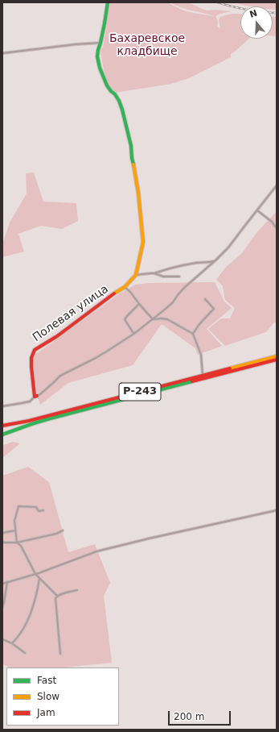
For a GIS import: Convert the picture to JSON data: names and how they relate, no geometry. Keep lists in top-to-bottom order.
{
  "streets": {
    "main road": ["Полевая улица", "Р-243"]
  },
  "parks": ["Бахаревское кладбище"],
  "legend": ["Fast", "Slow", "Jam"],
  "scale_bar": "200 m",
  "north": "top"
}
